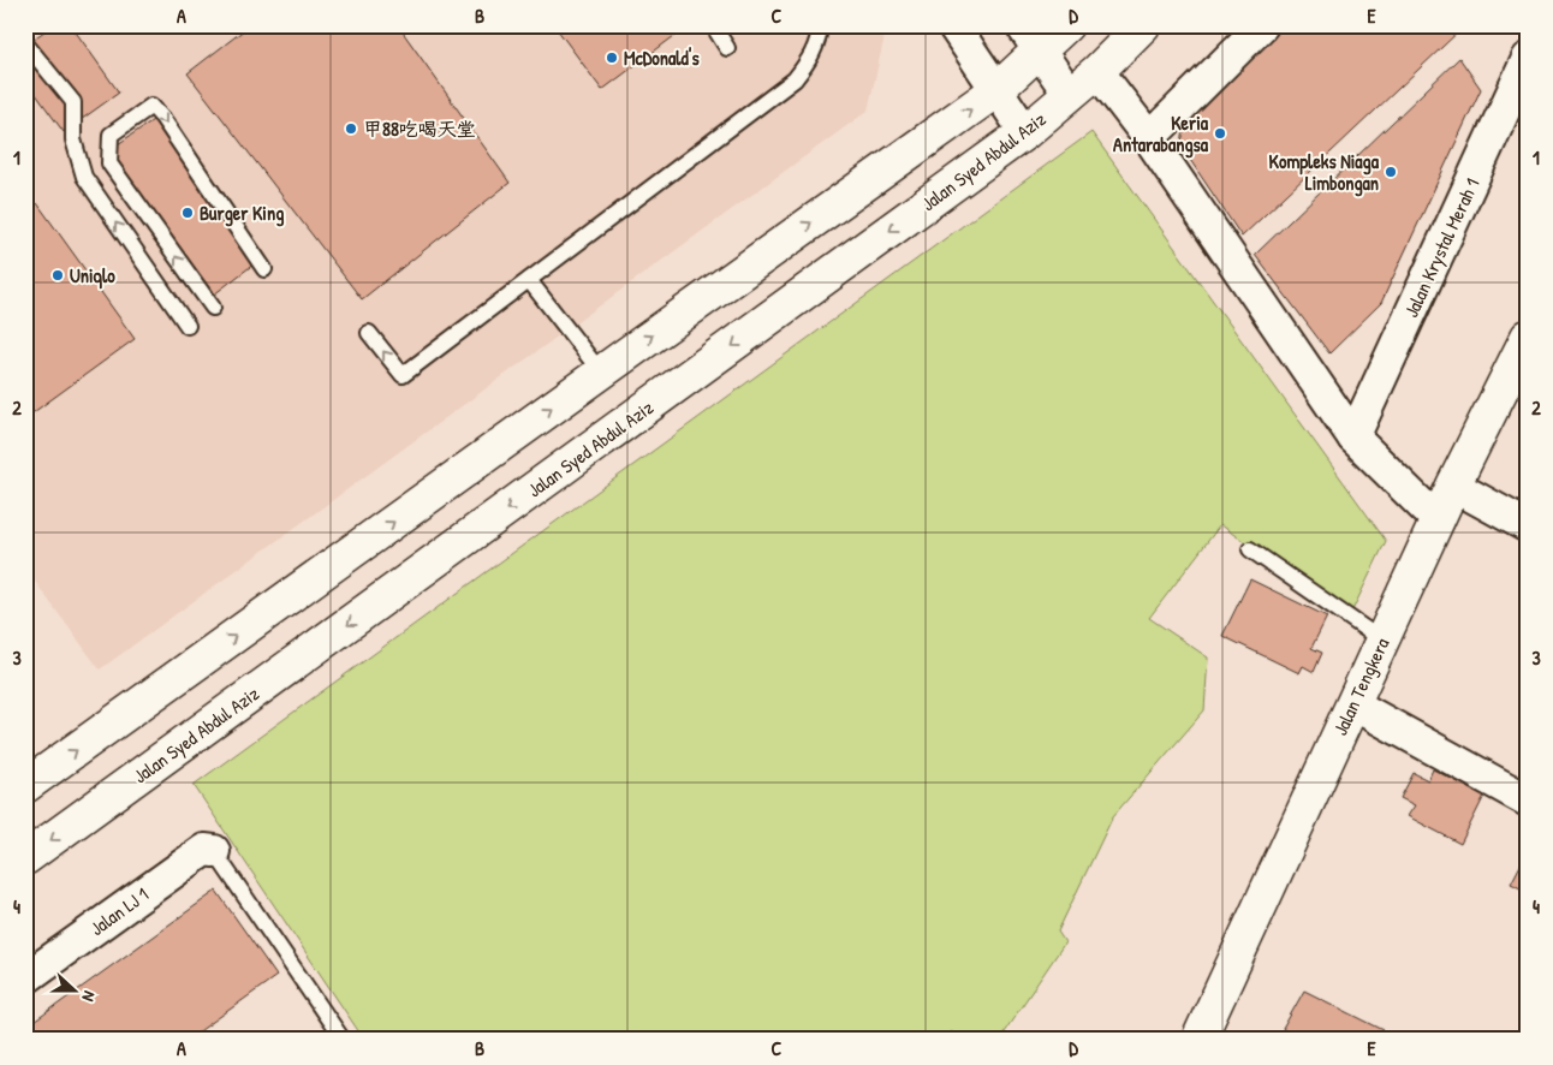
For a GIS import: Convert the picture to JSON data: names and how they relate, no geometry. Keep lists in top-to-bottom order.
{
  "streets": {
    "main road": ["Jalan Syed Abdul Aziz", "Jalan Tengkera"],
    "street": ["Jalan Krystal Merah 1", "Jalan LJ 1"]
  },
  "places": [
    "McDonald's",
    "甲88吃喝天堂",
    "Keria Antarabangsa",
    "Kompleks Niaga Limbongan",
    "Burger King",
    "Uniqlo"
  ],
  "north": "right",
  "grid": {
    "columns": [
      "A",
      "B",
      "C",
      "D",
      "E"
    ],
    "rows": [
      "1",
      "2",
      "3",
      "4"
    ]
  }
}
